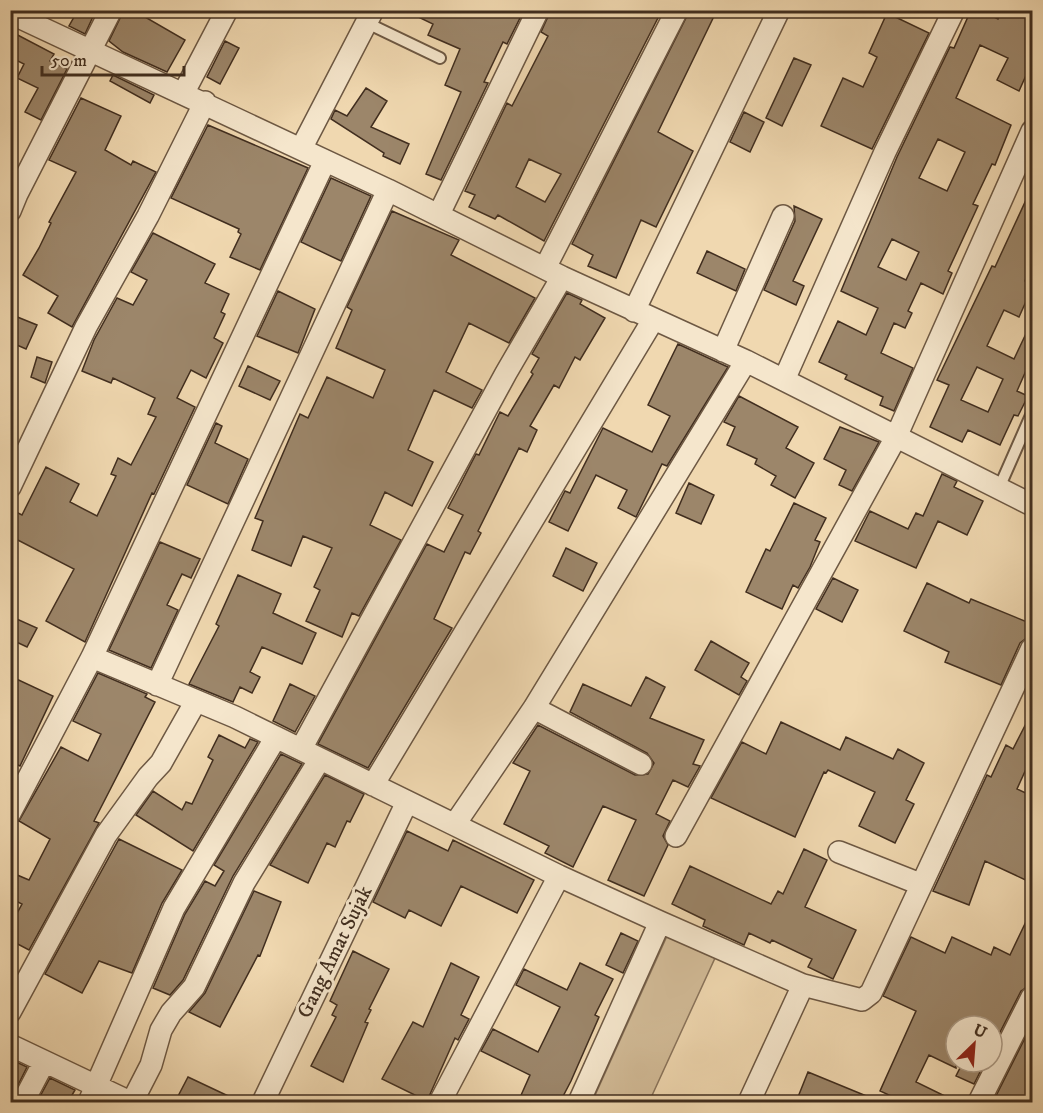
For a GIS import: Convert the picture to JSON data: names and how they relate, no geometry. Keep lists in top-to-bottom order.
{
  "streets": {
    "street": ["Gang Amat Sujak"]
  },
  "scale_bar": "50 m",
  "north": "top right"
}
